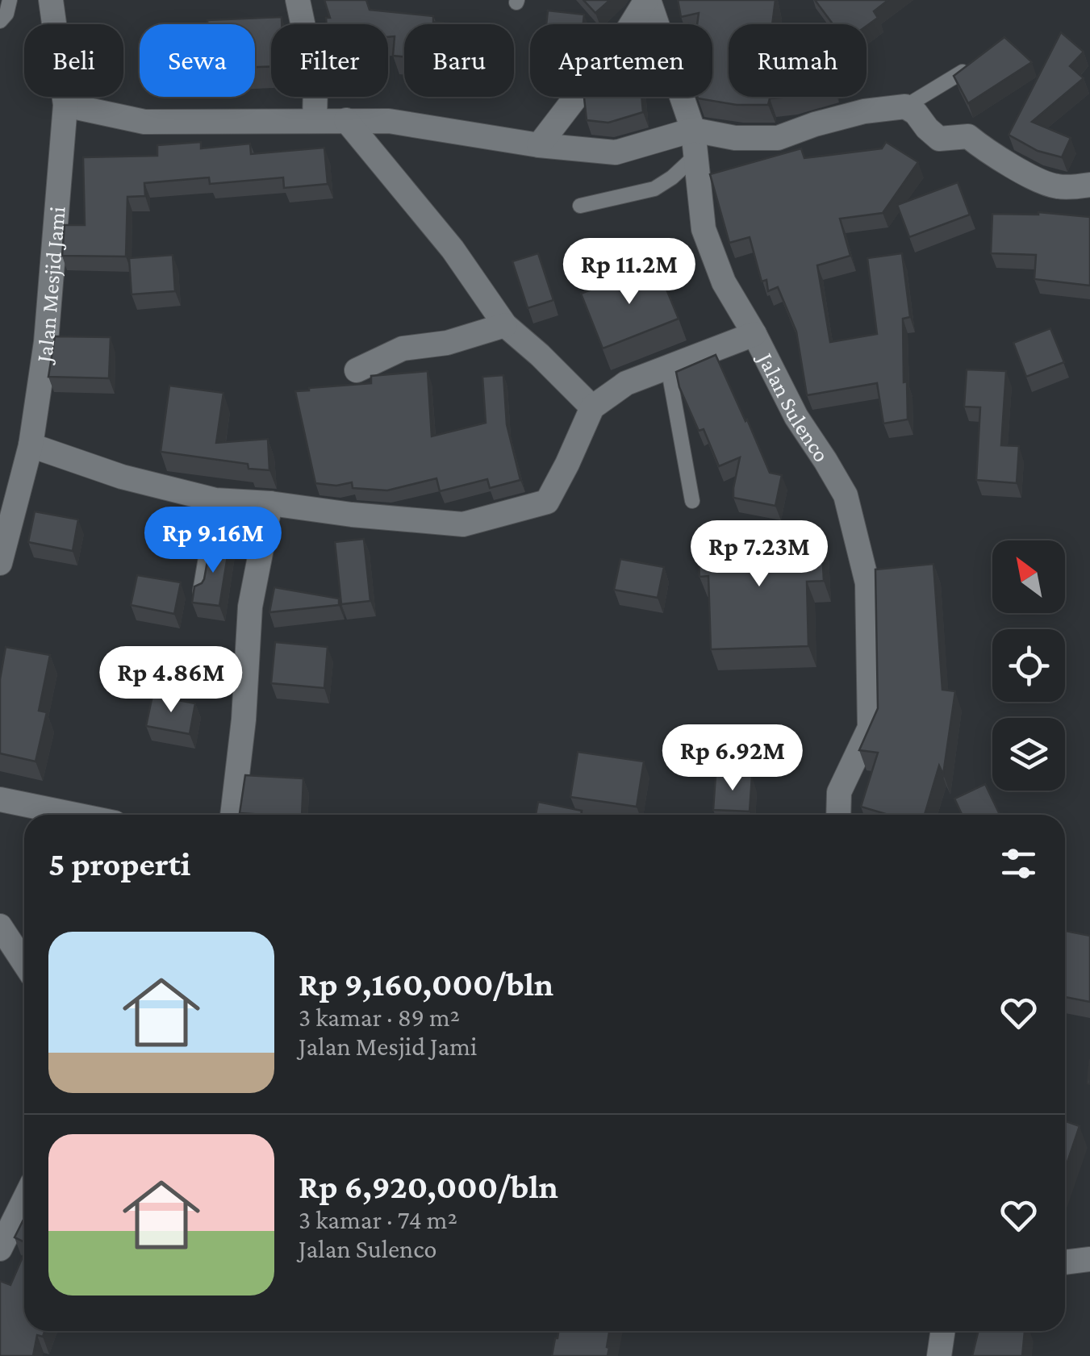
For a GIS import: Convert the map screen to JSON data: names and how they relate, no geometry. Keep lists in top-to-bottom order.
{
  "streets": {
    "street": ["Jalan Mesjid Jami", "Jalan Sulenco"]
  },
  "north": "top left",
  "page": {
    "chip": [
      "Beli",
      "Sewa",
      "Filter",
      "Baru",
      "Apartemen",
      "Rumah"
    ],
    "price": [
      "Rp 11.2M",
      "Rp 9.16M",
      "Rp 7.23M",
      "Rp 4.86M",
      "Rp 6.92M"
    ],
    "heading": "5 properti",
    "list": [
      {
        "name": "Rp 9,160,000/bln",
        "note": "3 kamar · 89 m² · Jalan Mesjid Jami"
      },
      {
        "name": "Rp 6,920,000/bln",
        "note": "3 kamar · 74 m² · Jalan Sulenco"
      }
    ]
  }
}
